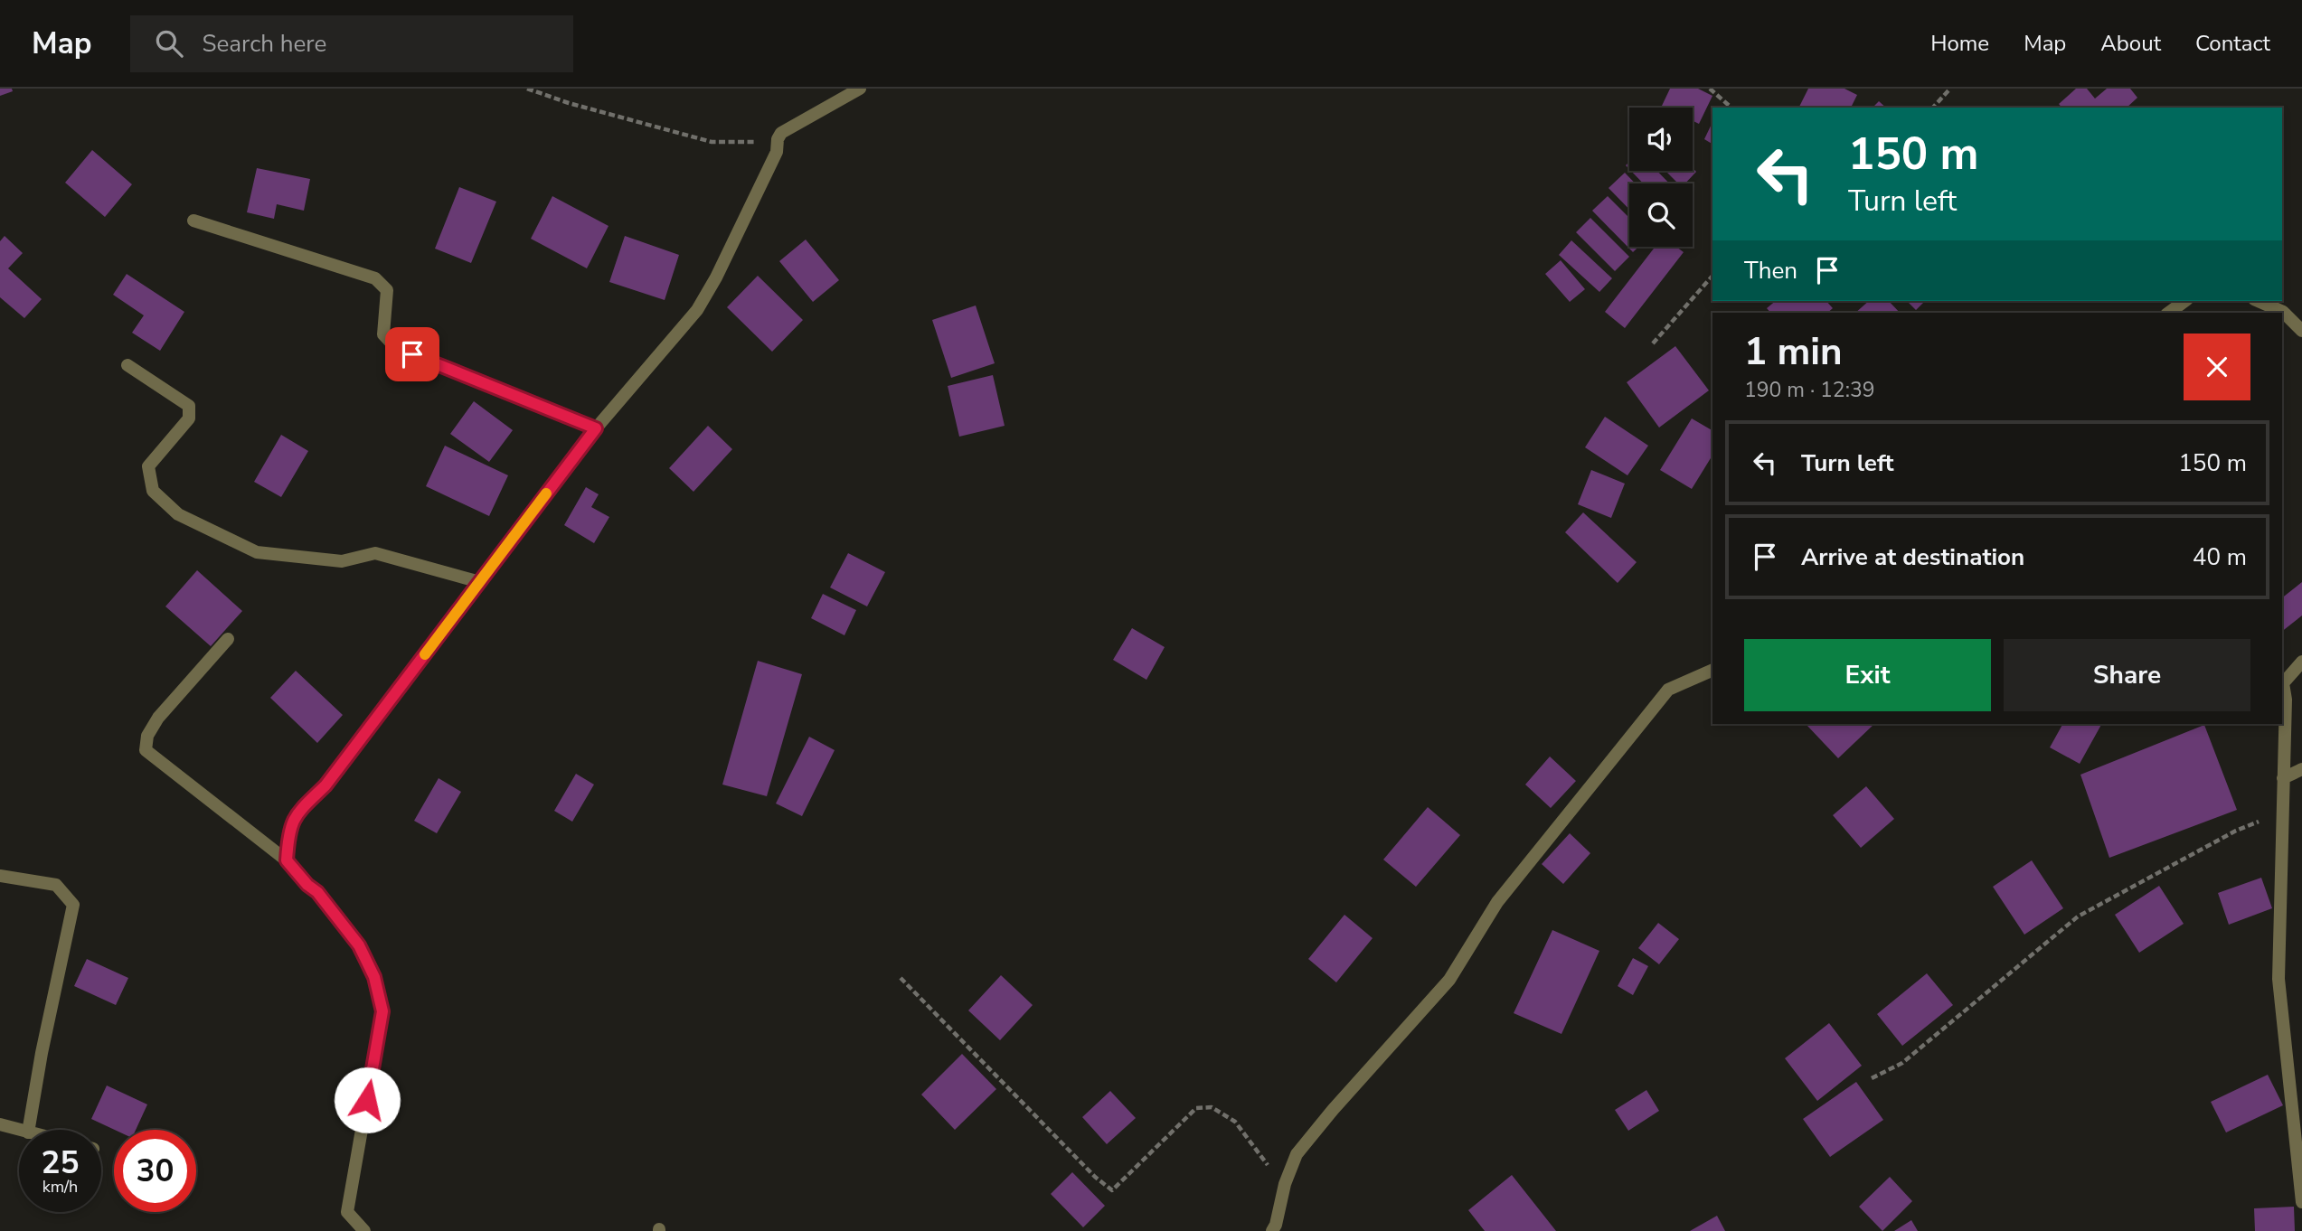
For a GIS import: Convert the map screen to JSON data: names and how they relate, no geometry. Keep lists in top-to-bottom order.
{
  "page": {
    "header": "Map",
    "search": "Search here",
    "nav": [
      "Home",
      "Map",
      "About",
      "Contact"
    ],
    "turn": ["150 m", "Turn left"],
    "then": "Then",
    "heading": ["1 min", "190 m · 12:39"],
    "list": [
      {
        "name": "Turn left",
        "value": "150 m"
      },
      {
        "name": "Arrive at destination",
        "value": "40 m"
      }
    ],
    "buttons": ["Exit", "Share"],
    "speed": "25 km/h",
    "limit": "30"
  }
}
